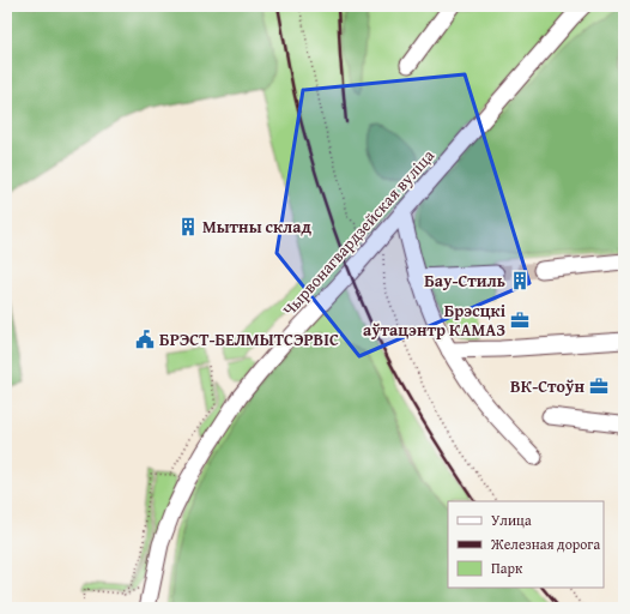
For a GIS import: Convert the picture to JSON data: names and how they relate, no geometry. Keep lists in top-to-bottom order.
{
  "streets": {
    "street": ["Чырвонагвардзейская вуліца"]
  },
  "places": {
    "building": ["Мытны склад", "Бау-Стиль"],
    "office": ["Брэсцкі аўтацэнтр КАМАЗ", "ВК-Стоўн"],
    "public building": ["БРЭСТ-БЕЛМЫТСЭРВІС"]
  },
  "legend": ["Улица", "Железная дорога", "Парк"]
}
